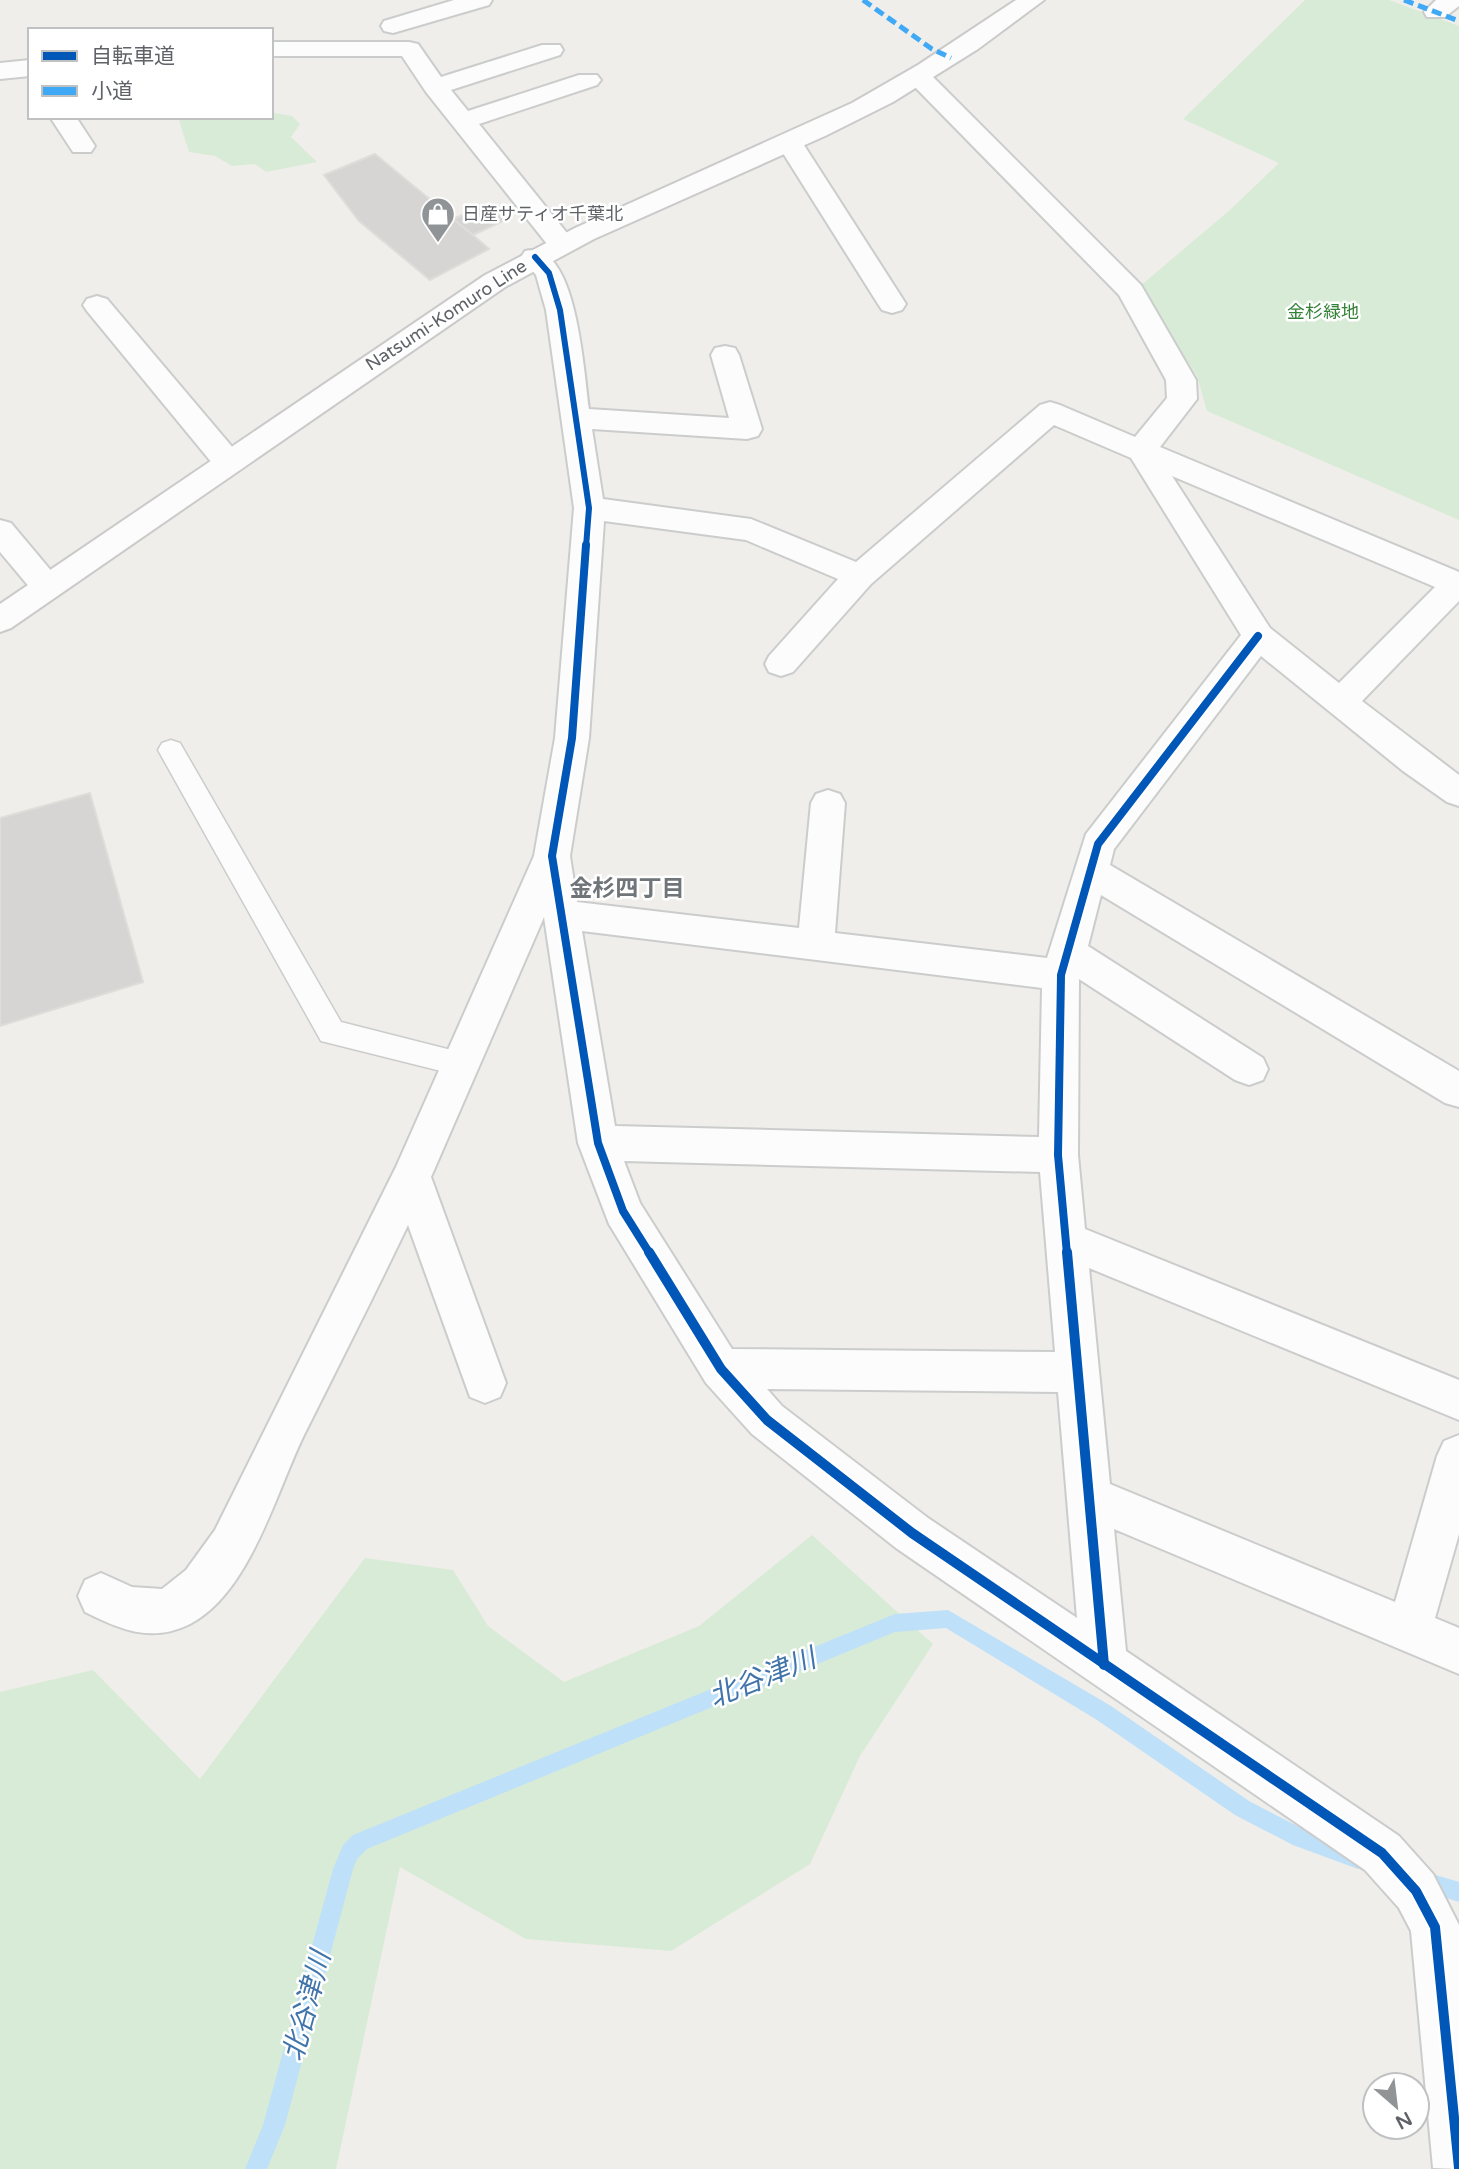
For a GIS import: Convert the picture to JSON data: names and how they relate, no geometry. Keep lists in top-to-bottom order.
{
  "streets": {
    "street": ["Natsumi-Komuro Line"]
  },
  "districts": ["金杉四丁目"],
  "water": ["北谷津川"],
  "parks": ["金杉緑地"],
  "places": {
    "shop": ["日産サティオ千葉北"]
  },
  "legend": ["自転車道", "小道"],
  "north": "bottom right"
}
